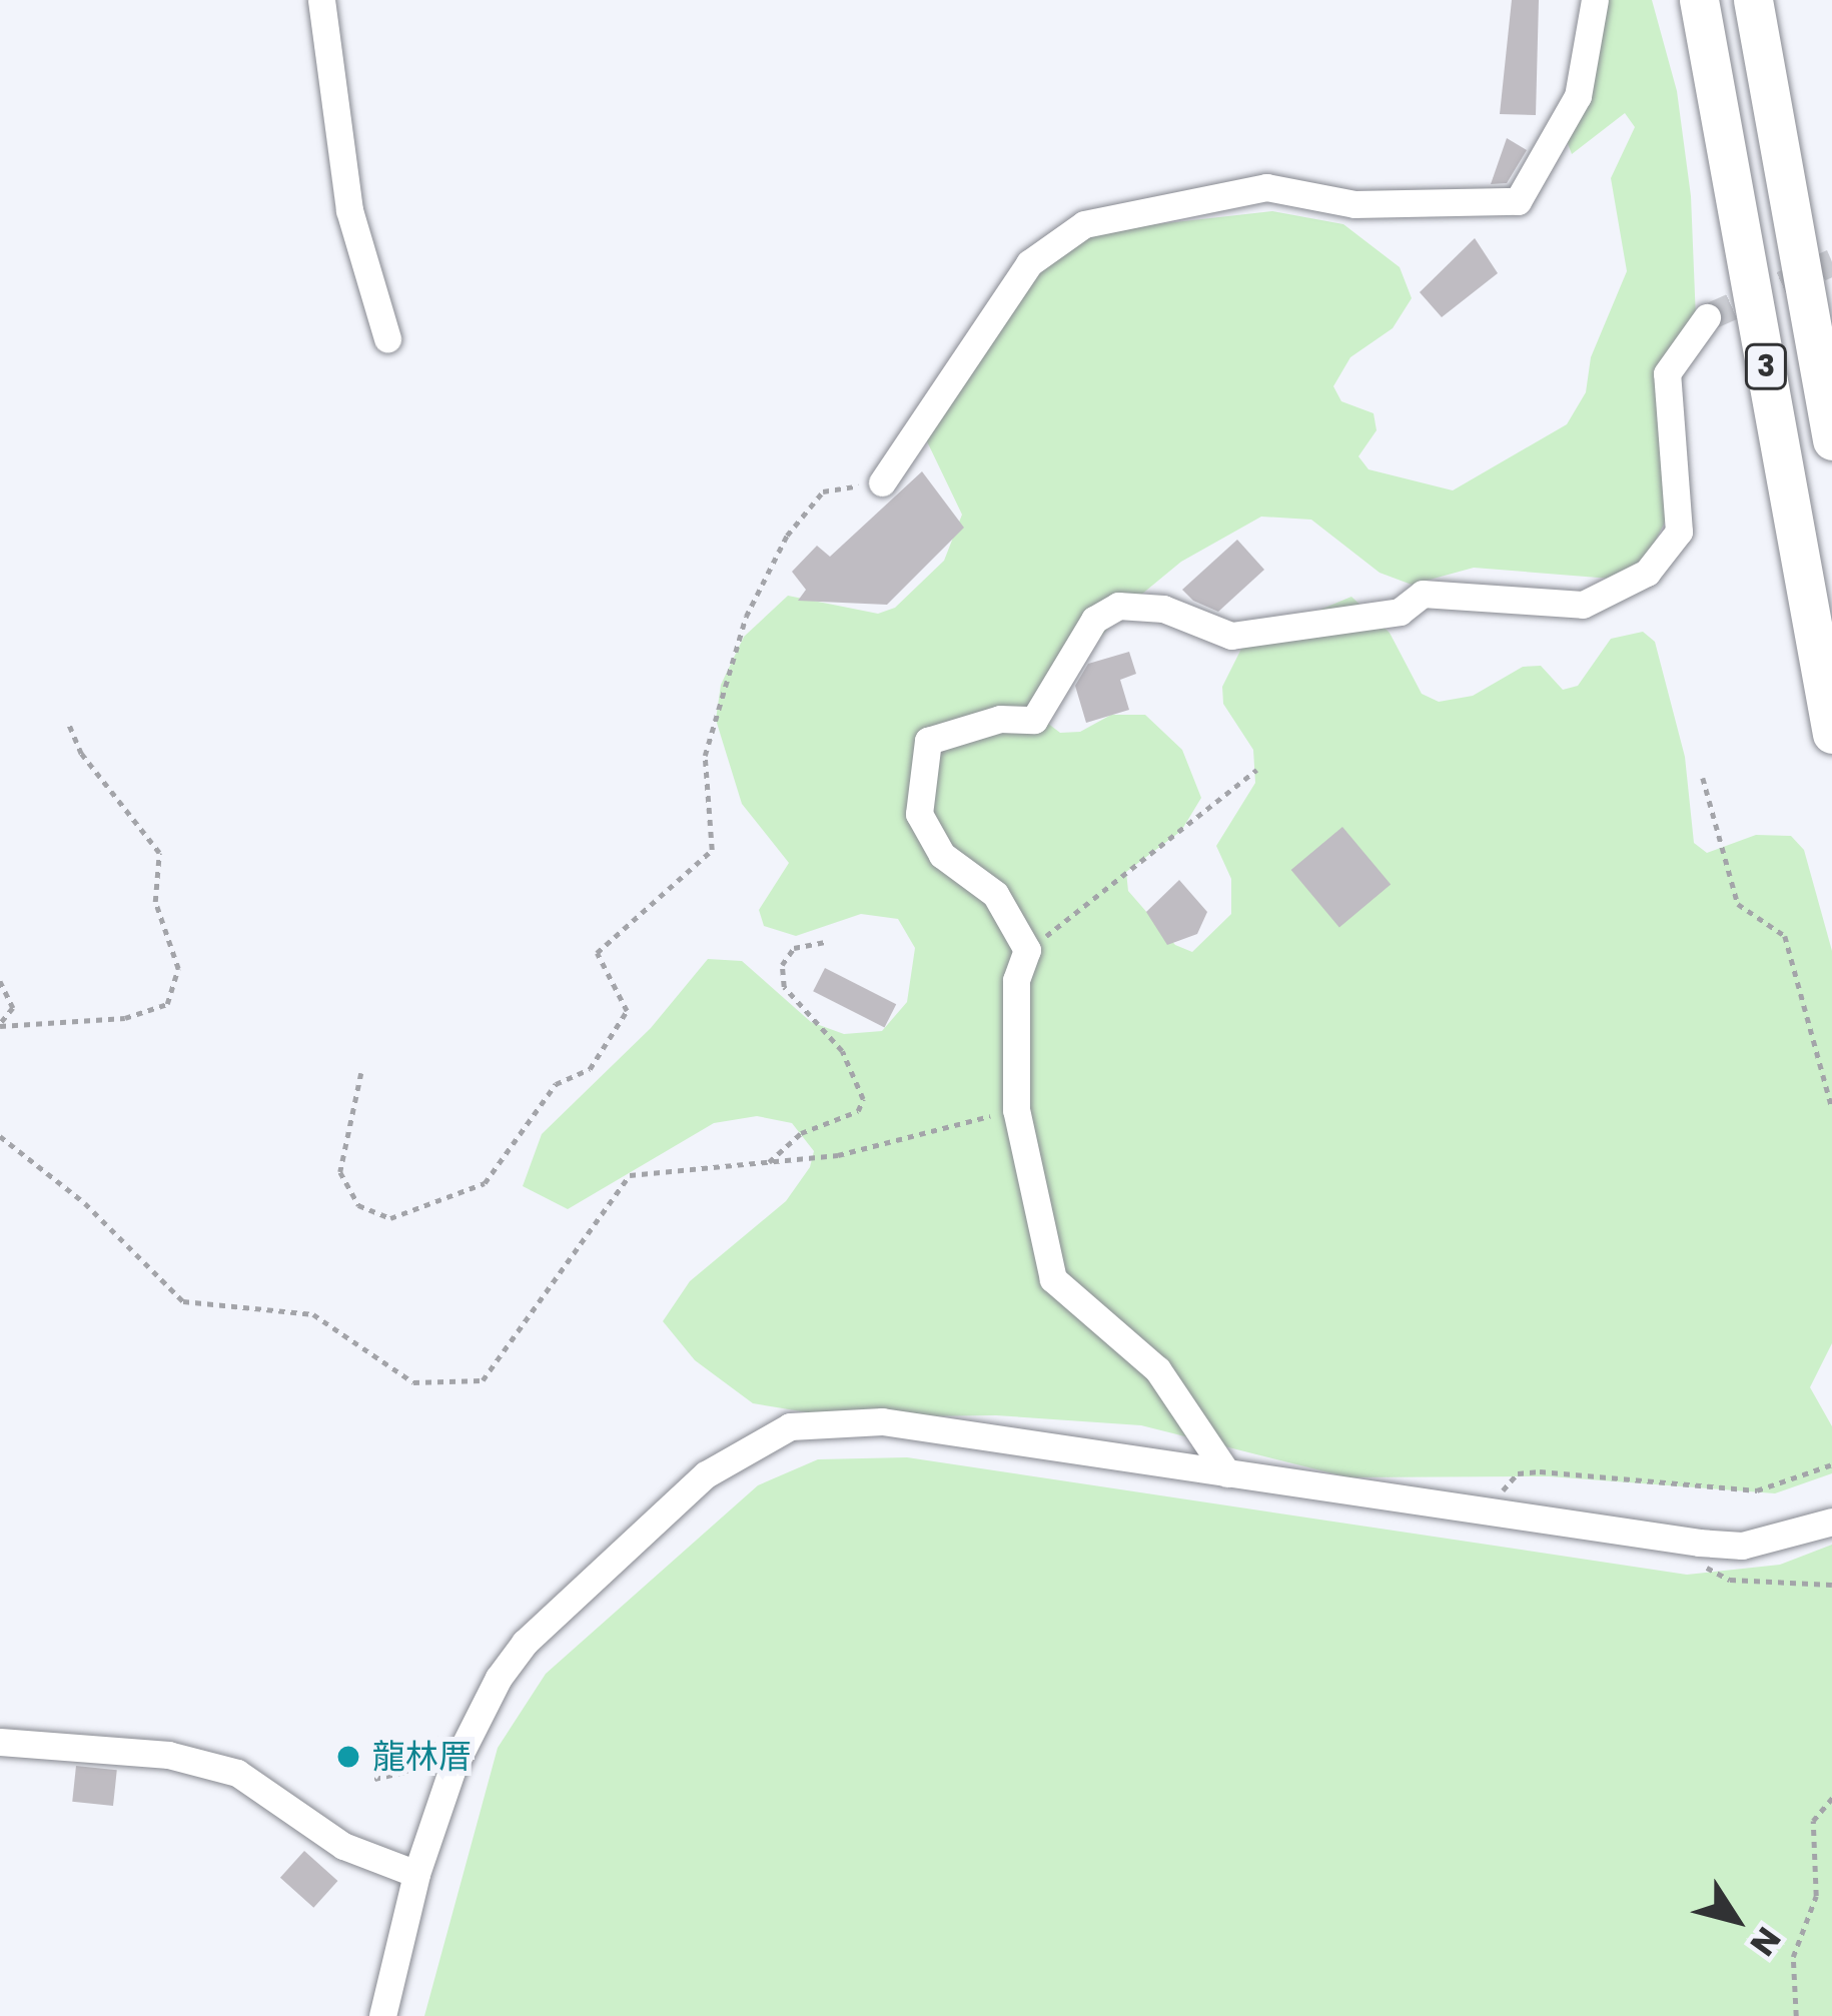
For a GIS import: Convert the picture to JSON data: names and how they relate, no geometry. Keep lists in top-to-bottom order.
{
  "streets": {
    "highway": ["3"]
  },
  "places": ["龍林厝"],
  "north": "bottom right"
}
